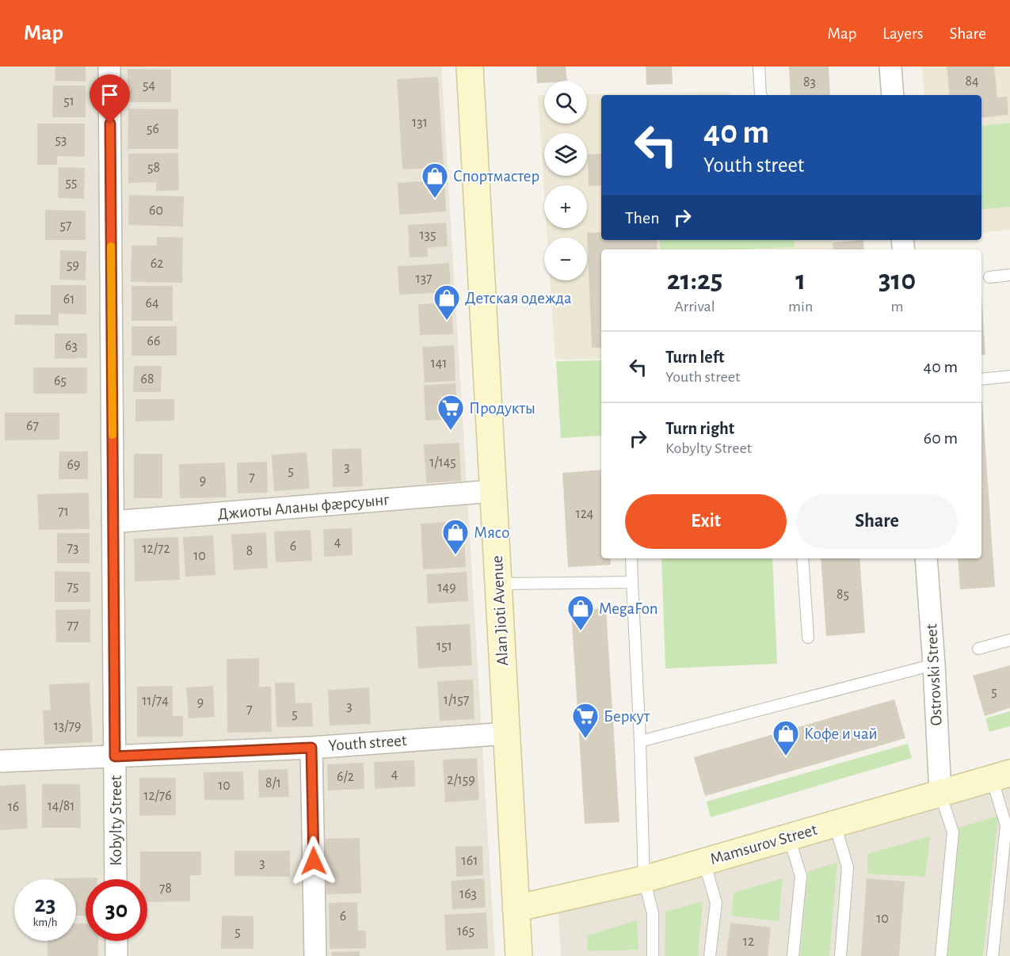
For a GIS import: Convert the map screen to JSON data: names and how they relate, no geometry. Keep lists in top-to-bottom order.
{
  "streets": {
    "street": [
      "Джиоты Аланы фæрсуынг",
      "Alan Jioti Avenue",
      "Ostrovski Street",
      "Youth street",
      "Kobylty Street",
      "Mamsurov Street"
    ]
  },
  "crossings": [
    ["Джиоты Аланы фæрсуынг", "Alan Jioti Avenue"],
    ["Джиоты Аланы фæрсуынг", "Kobylty Street"],
    ["Alan Jioti Avenue", "Youth street"],
    ["Alan Jioti Avenue", "Mamsurov Street"],
    ["Ostrovski Street", "Mamsurov Street"],
    ["Youth street", "Kobylty Street"]
  ],
  "places": {
    "shop": [
      "Спортмастер",
      "Детская одежда",
      "Мясо",
      "MegaFon",
      "Кофе и чай"
    ],
    "supermarket": ["Продукты", "Беркут"]
  },
  "house_numbers": [
    "84",
    "83",
    "54",
    "51",
    "131",
    "56",
    "53",
    "58",
    "55",
    "60",
    "57",
    "135",
    "62",
    "59",
    "137",
    "61",
    "64",
    "66",
    "63",
    "141",
    "68",
    "65",
    "67",
    "1/145",
    "69",
    "3",
    "5",
    "7",
    "9",
    "71",
    "124",
    "4",
    "6",
    "73",
    "12/72",
    "8",
    "10",
    "75",
    "149",
    "85",
    "77",
    "151",
    "5",
    "1/157",
    "11/74",
    "9",
    "3",
    "7",
    "5",
    "13/79",
    "4",
    "6/2",
    "2/159",
    "8/1",
    "10",
    "12/76",
    "14/81",
    "16",
    "161",
    "3",
    "78",
    "163",
    "6",
    "10",
    "165",
    "5",
    "12"
  ],
  "page": {
    "header": "Map",
    "nav": ["Map", "Layers", "Share"],
    "map_buttons": ["+", "−"],
    "turn": ["40 m", "Youth street"],
    "then": "Then",
    "eta": [
      "21:25",
      "Arrival",
      "1",
      "min",
      "310",
      "m"
    ],
    "list": [
      {
        "name": "Turn left",
        "note": "Youth street",
        "value": "40 m"
      },
      {
        "name": "Turn right",
        "note": "Kobylty Street",
        "value": "60 m"
      }
    ],
    "buttons": ["Exit", "Share"],
    "speed": "23 km/h",
    "limit": "30"
  }
}
